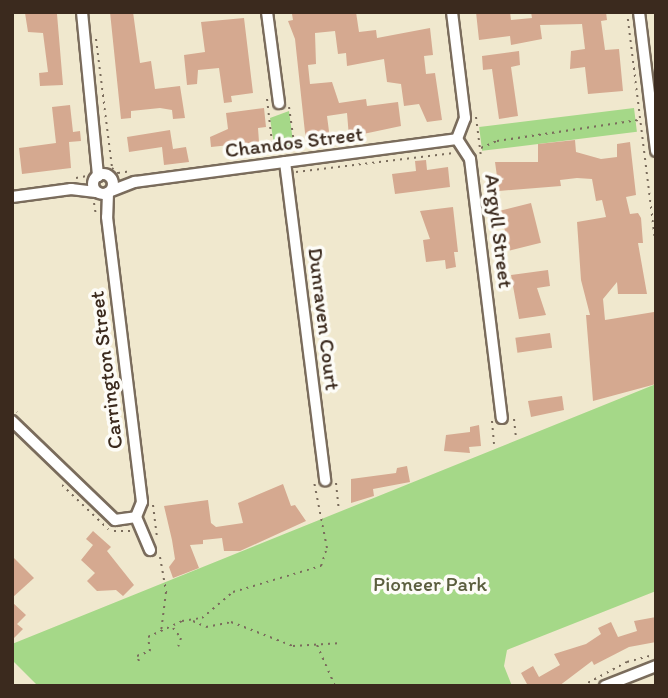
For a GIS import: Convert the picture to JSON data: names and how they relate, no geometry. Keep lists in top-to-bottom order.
{
  "streets": {
    "street": [
      "Chandos Street",
      "Argyll Street",
      "Dunraven Court",
      "Carrington Street"
    ]
  },
  "crossings": [
    ["Chandos Street", "Argyll Street"],
    ["Chandos Street", "Dunraven Court"]
  ],
  "parks": ["Pioneer Park"]
}
